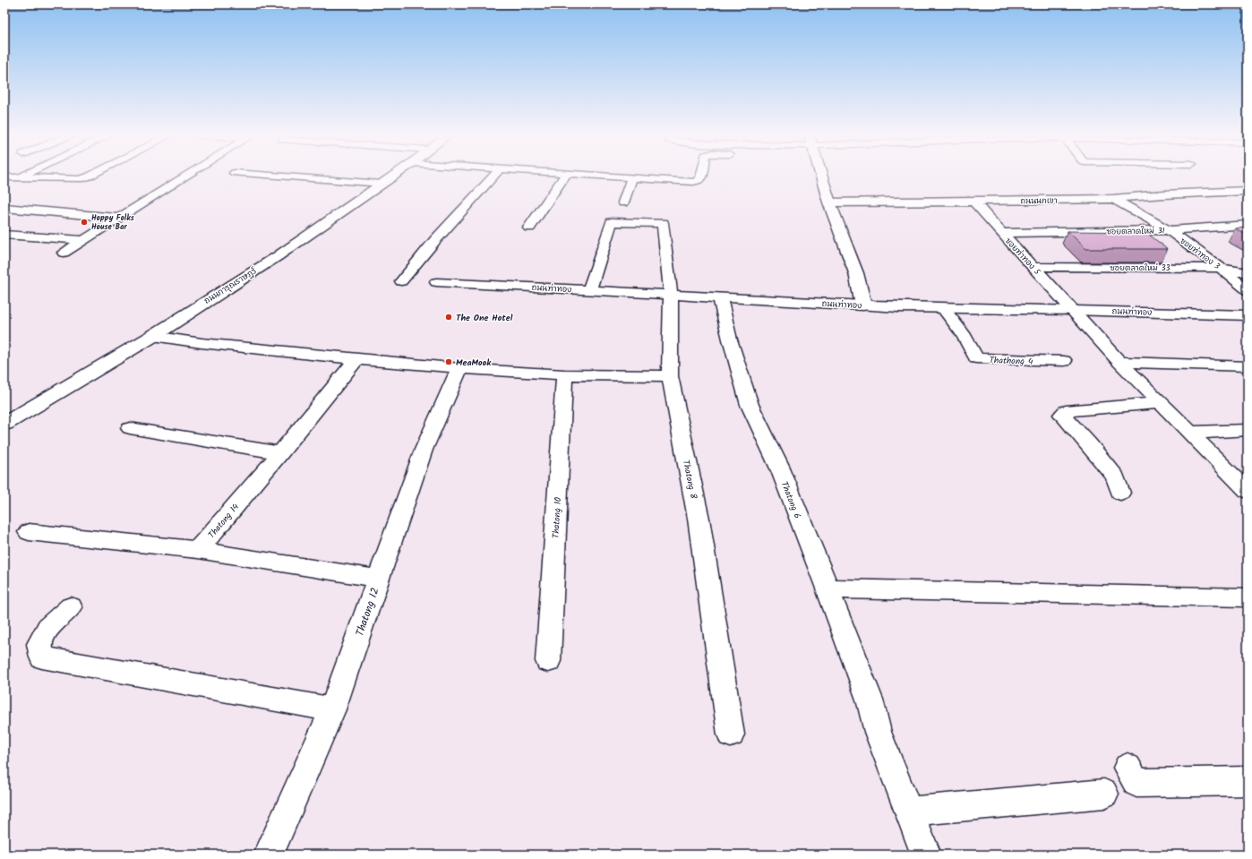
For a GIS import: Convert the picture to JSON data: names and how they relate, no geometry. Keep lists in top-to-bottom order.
{
  "streets": {
    "street": [
      "ถนนนกเขา",
      "ซอยตลาดใหม่ 31",
      "ซอยท่าทอง 3",
      "ซอยท่าทอง 5",
      "ซอยตลาดใหม่ 33",
      "ถนนการุณราษฏร์",
      "ถนนท่าทอง",
      "Thathong 4",
      "Thatong 8",
      "Thatong 6",
      "Thatong 10",
      "Thatong 14",
      "Thatong 12"
    ]
  },
  "crossings": [
    ["ถนนนกเขา", "ซอยท่าทอง 3"],
    ["ถนนนกเขา", "ซอยท่าทอง 5"],
    ["ซอยตลาดใหม่ 31", "ซอยท่าทอง 3"],
    ["ซอยตลาดใหม่ 31", "ซอยท่าทอง 5"],
    ["ซอยท่าทอง 3", "ซอยตลาดใหม่ 33"],
    ["ซอยท่าทอง 5", "ซอยตลาดใหม่ 33"],
    ["ซอยท่าทอง 5", "ถนนท่าทอง"],
    ["ถนนท่าทอง", "Thathong 4"],
    ["ถนนท่าทอง", "Thatong 8"],
    ["ถนนท่าทอง", "Thatong 6"]
  ],
  "places": ["Hoppy Folks House Bar", "The One Hotel", "MeaMook"]
}
